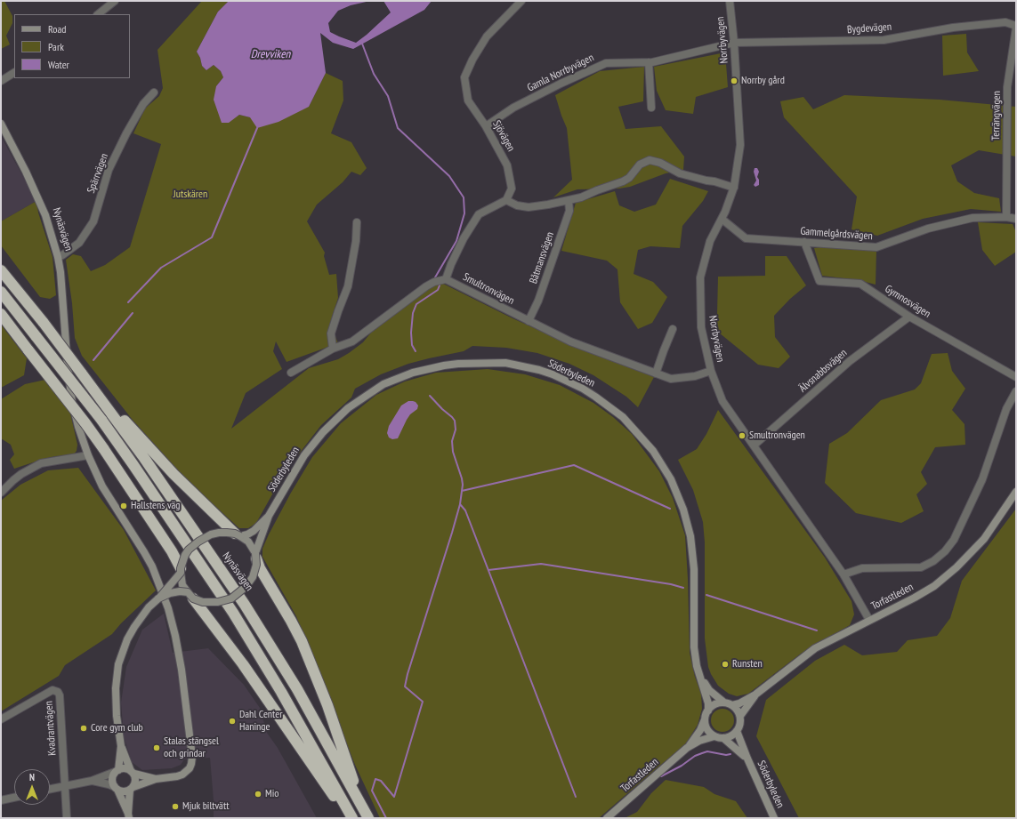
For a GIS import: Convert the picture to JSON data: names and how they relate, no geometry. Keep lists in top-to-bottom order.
{
  "streets": {
    "highway": ["Nynäsvägen"],
    "street": [
      "Bygdevägen",
      "Norrbyvägen",
      "Gamla Norrbyvägen",
      "Terrängvägen",
      "Sjövägen",
      "Spärrvägen",
      "Gammelgårdsvägen",
      "Båtmansvägen",
      "Smultronvägen",
      "Gymnosvägen",
      "Älvsnabbsvägen",
      "Söderbyleden",
      "Torfastleden",
      "Kvadrantvägen"
    ]
  },
  "crossings": [
    ["Bygdevägen", "Norrbyvägen"],
    ["Bygdevägen", "Gamla Norrbyvägen"],
    ["Bygdevägen", "Terrängvägen"],
    ["Norrbyvägen", "Gamla Norrbyvägen"],
    ["Norrbyvägen", "Gammelgårdsvägen"],
    ["Norrbyvägen", "Smultronvägen"],
    ["Norrbyvägen", "Älvsnabbsvägen"],
    ["Norrbyvägen", "Torfastleden"],
    ["Gamla Norrbyvägen", "Sjövägen"],
    ["Terrängvägen", "Gammelgårdsvägen"],
    ["Spärrvägen", "Nynäsvägen"],
    ["Gammelgårdsvägen", "Gymnosvägen"],
    ["Båtmansvägen", "Smultronvägen"],
    ["Gymnosvägen", "Älvsnabbsvägen"],
    ["Söderbyleden", "Torfastleden"]
  ],
  "water": ["Drevviken"],
  "parks": ["Jutskären"],
  "places": [
    "Norrby gård",
    "Smultronvägen",
    "Hallstens väg",
    "Runsten",
    "Dahl Center Haninge",
    "Core gym club",
    "Stalas stängsel och grindar",
    "Mio",
    "Mjuk biltvätt"
  ],
  "legend": ["Road", "Park", "Water"],
  "north": "top"
}
